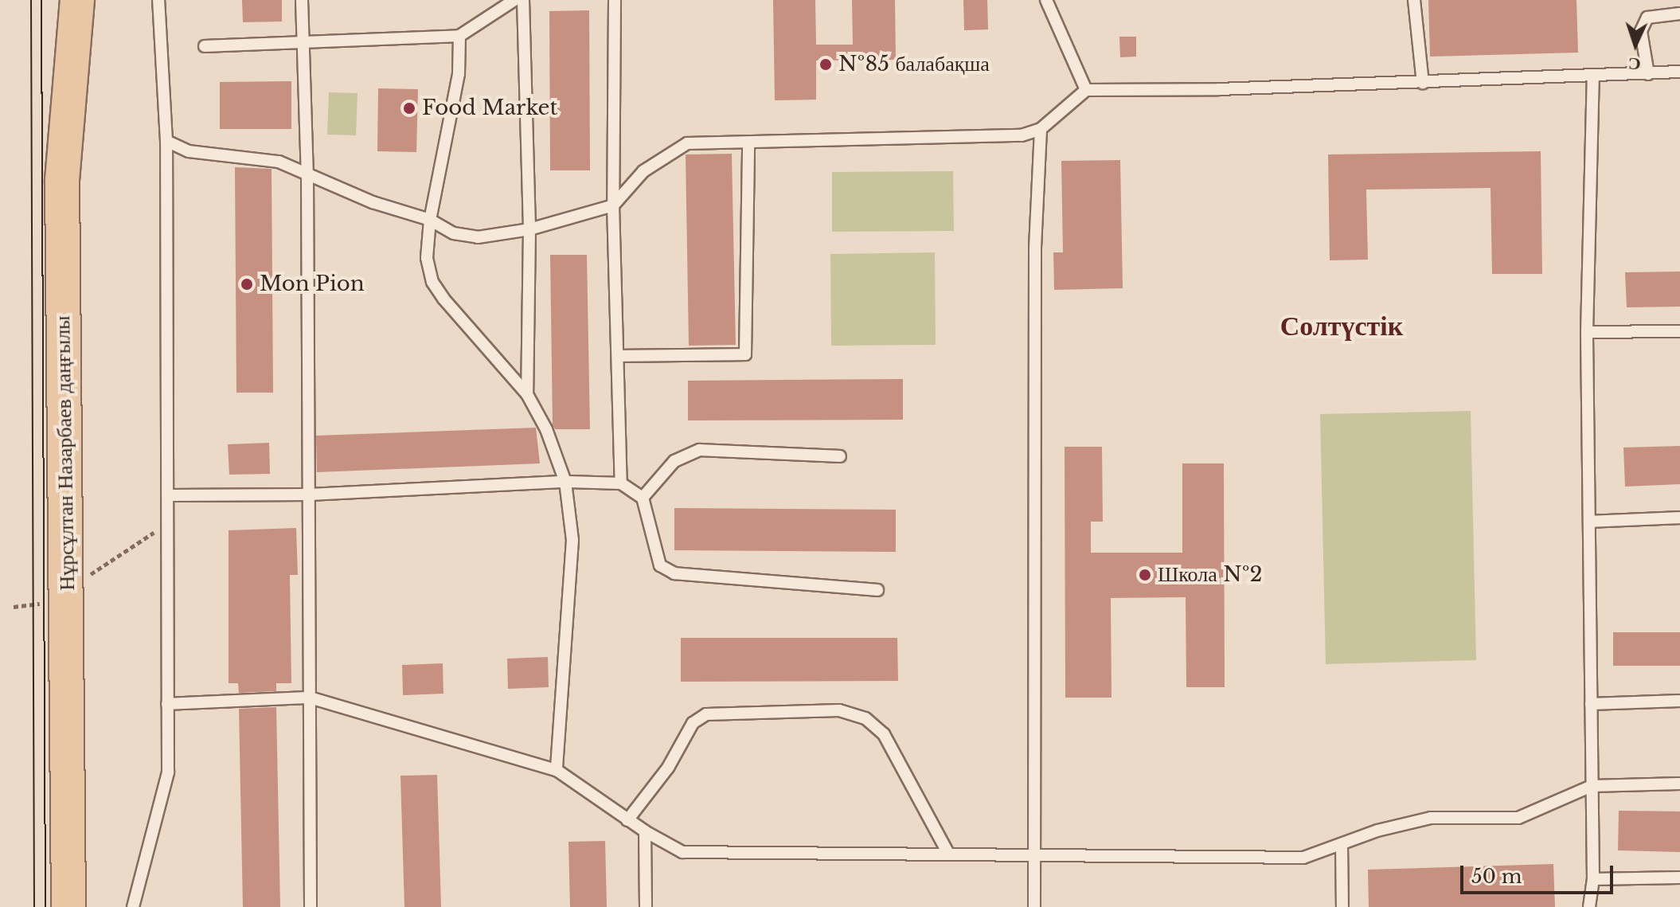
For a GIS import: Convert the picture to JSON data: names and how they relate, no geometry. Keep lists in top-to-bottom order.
{
  "streets": {
    "main road": ["Нұрсұлтан Назарбаев даңғылы"]
  },
  "districts": ["Солтүстік"],
  "places": [
    "№85 балабақша",
    "Food Market",
    "Mon Pion",
    "Школа №2"
  ],
  "scale_bar": "50 m",
  "north": "bottom"
}
